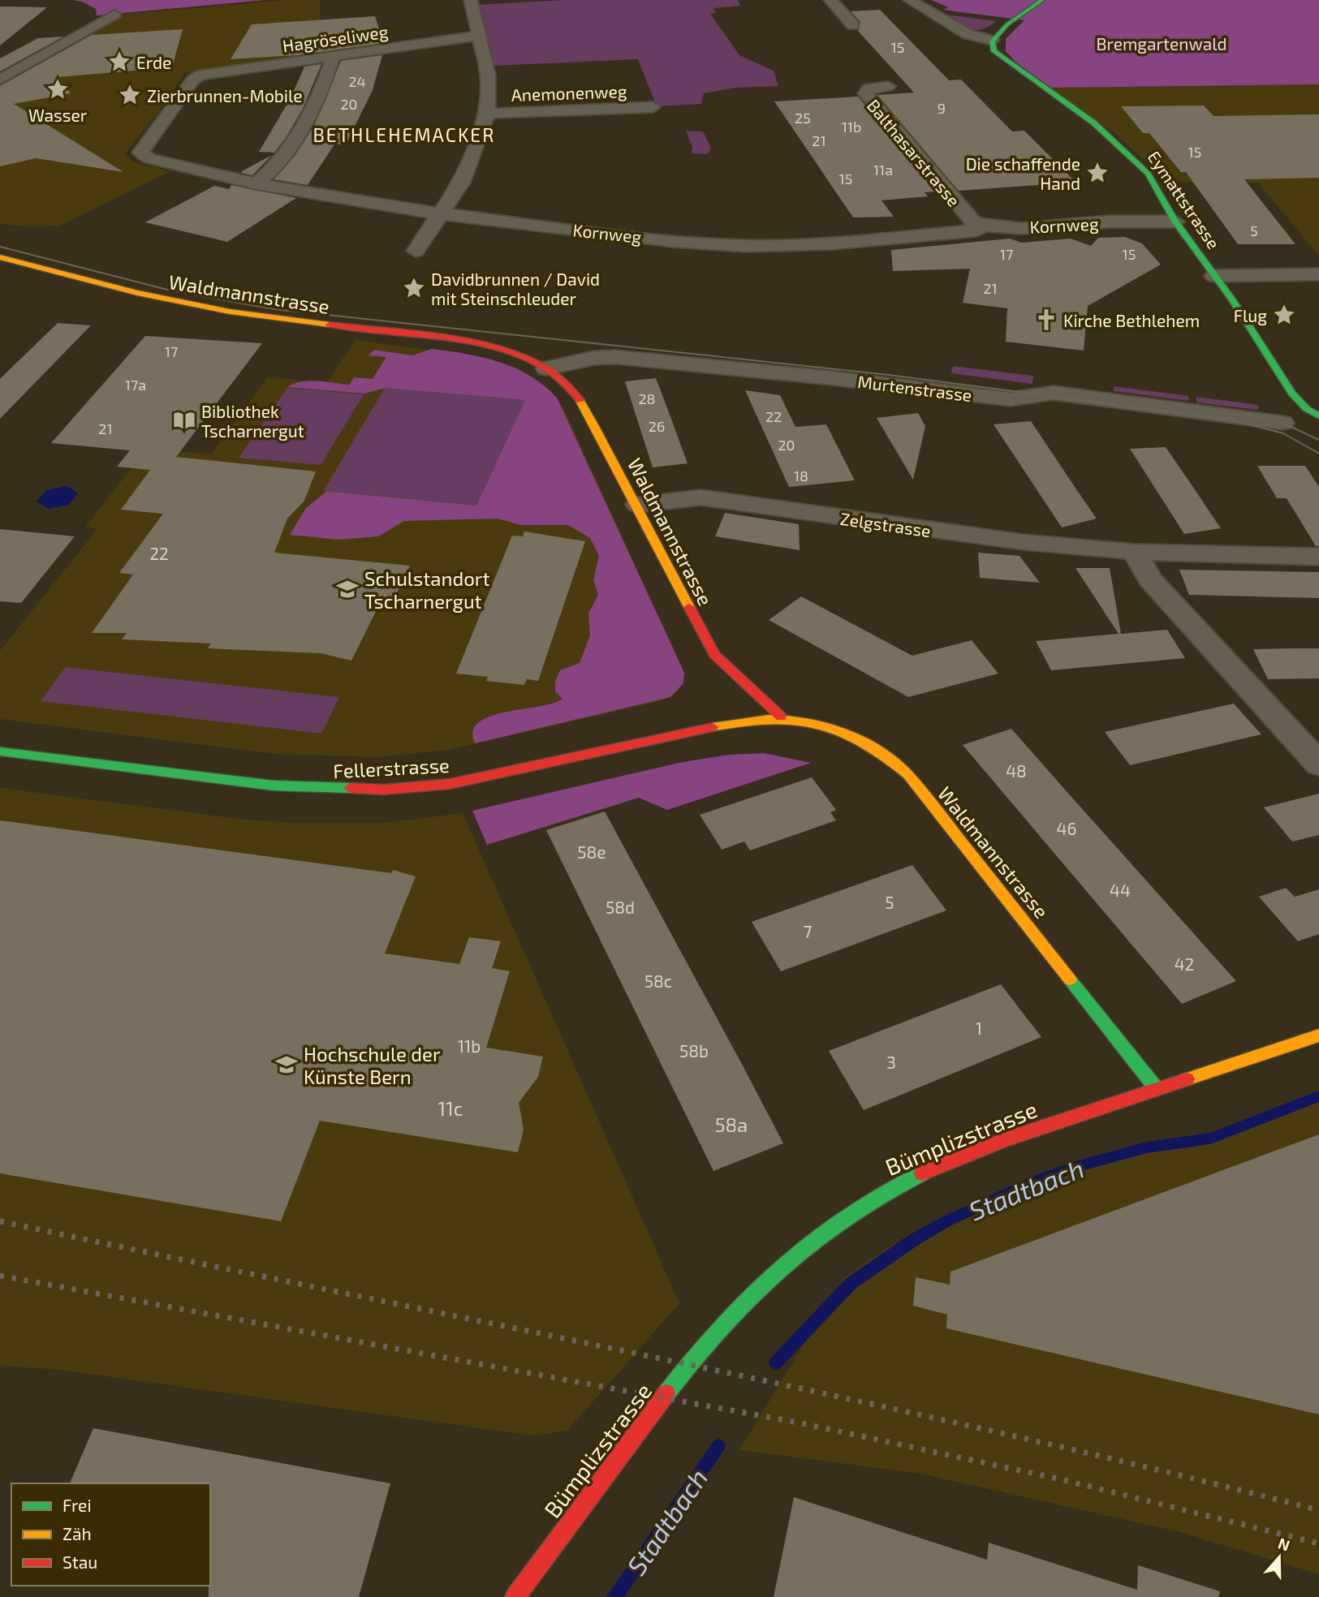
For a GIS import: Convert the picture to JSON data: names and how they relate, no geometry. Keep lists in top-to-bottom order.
{
  "streets": {
    "street": [
      "Hagröseliweg",
      "Anemonenweg",
      "Balthasarstrasse",
      "Eymattstrasse",
      "Kornweg",
      "Waldmannstrasse",
      "Murtenstrasse",
      "Zelgstrasse",
      "Fellerstrasse",
      "Bümplizstrasse"
    ]
  },
  "crossings": [
    ["Hagröseliweg", "Kornweg"],
    ["Balthasarstrasse", "Kornweg"],
    ["Eymattstrasse", "Kornweg"],
    ["Eymattstrasse", "Murtenstrasse"],
    ["Waldmannstrasse", "Murtenstrasse"],
    ["Waldmannstrasse", "Zelgstrasse"],
    ["Waldmannstrasse", "Fellerstrasse"],
    ["Waldmannstrasse", "Bümplizstrasse"]
  ],
  "districts": ["BETHLEHEMACKER"],
  "water": ["Stadtbach"],
  "parks": ["Bremgartenwald"],
  "places": {
    "place": [
      "Erde",
      "Wasser",
      "Zierbrunnen-Mobile",
      "Die schaffende Hand",
      "Davidbrunnen / David mit Steinschleuder",
      "Flug"
    ],
    "church": ["Kirche Bethlehem"],
    "library": ["Bibliothek Tscharnergut"],
    "school or university": ["Schulstandort Tscharnergut", "Hochschule der Künste Bern"]
  },
  "house_numbers": [
    "15",
    "24",
    "20",
    "9",
    "25",
    "11b",
    "21",
    "15",
    "11a",
    "15",
    "5",
    "17",
    "15",
    "21",
    "17",
    "17a",
    "28",
    "22",
    "26",
    "21",
    "20",
    "18",
    "22",
    "48",
    "46",
    "58e",
    "44",
    "5",
    "58d",
    "7",
    "42",
    "58c",
    "1",
    "11b",
    "58b",
    "3",
    "11c",
    "58a"
  ],
  "legend": ["Frei", "Zäh", "Stau"],
  "north": "top"
}
